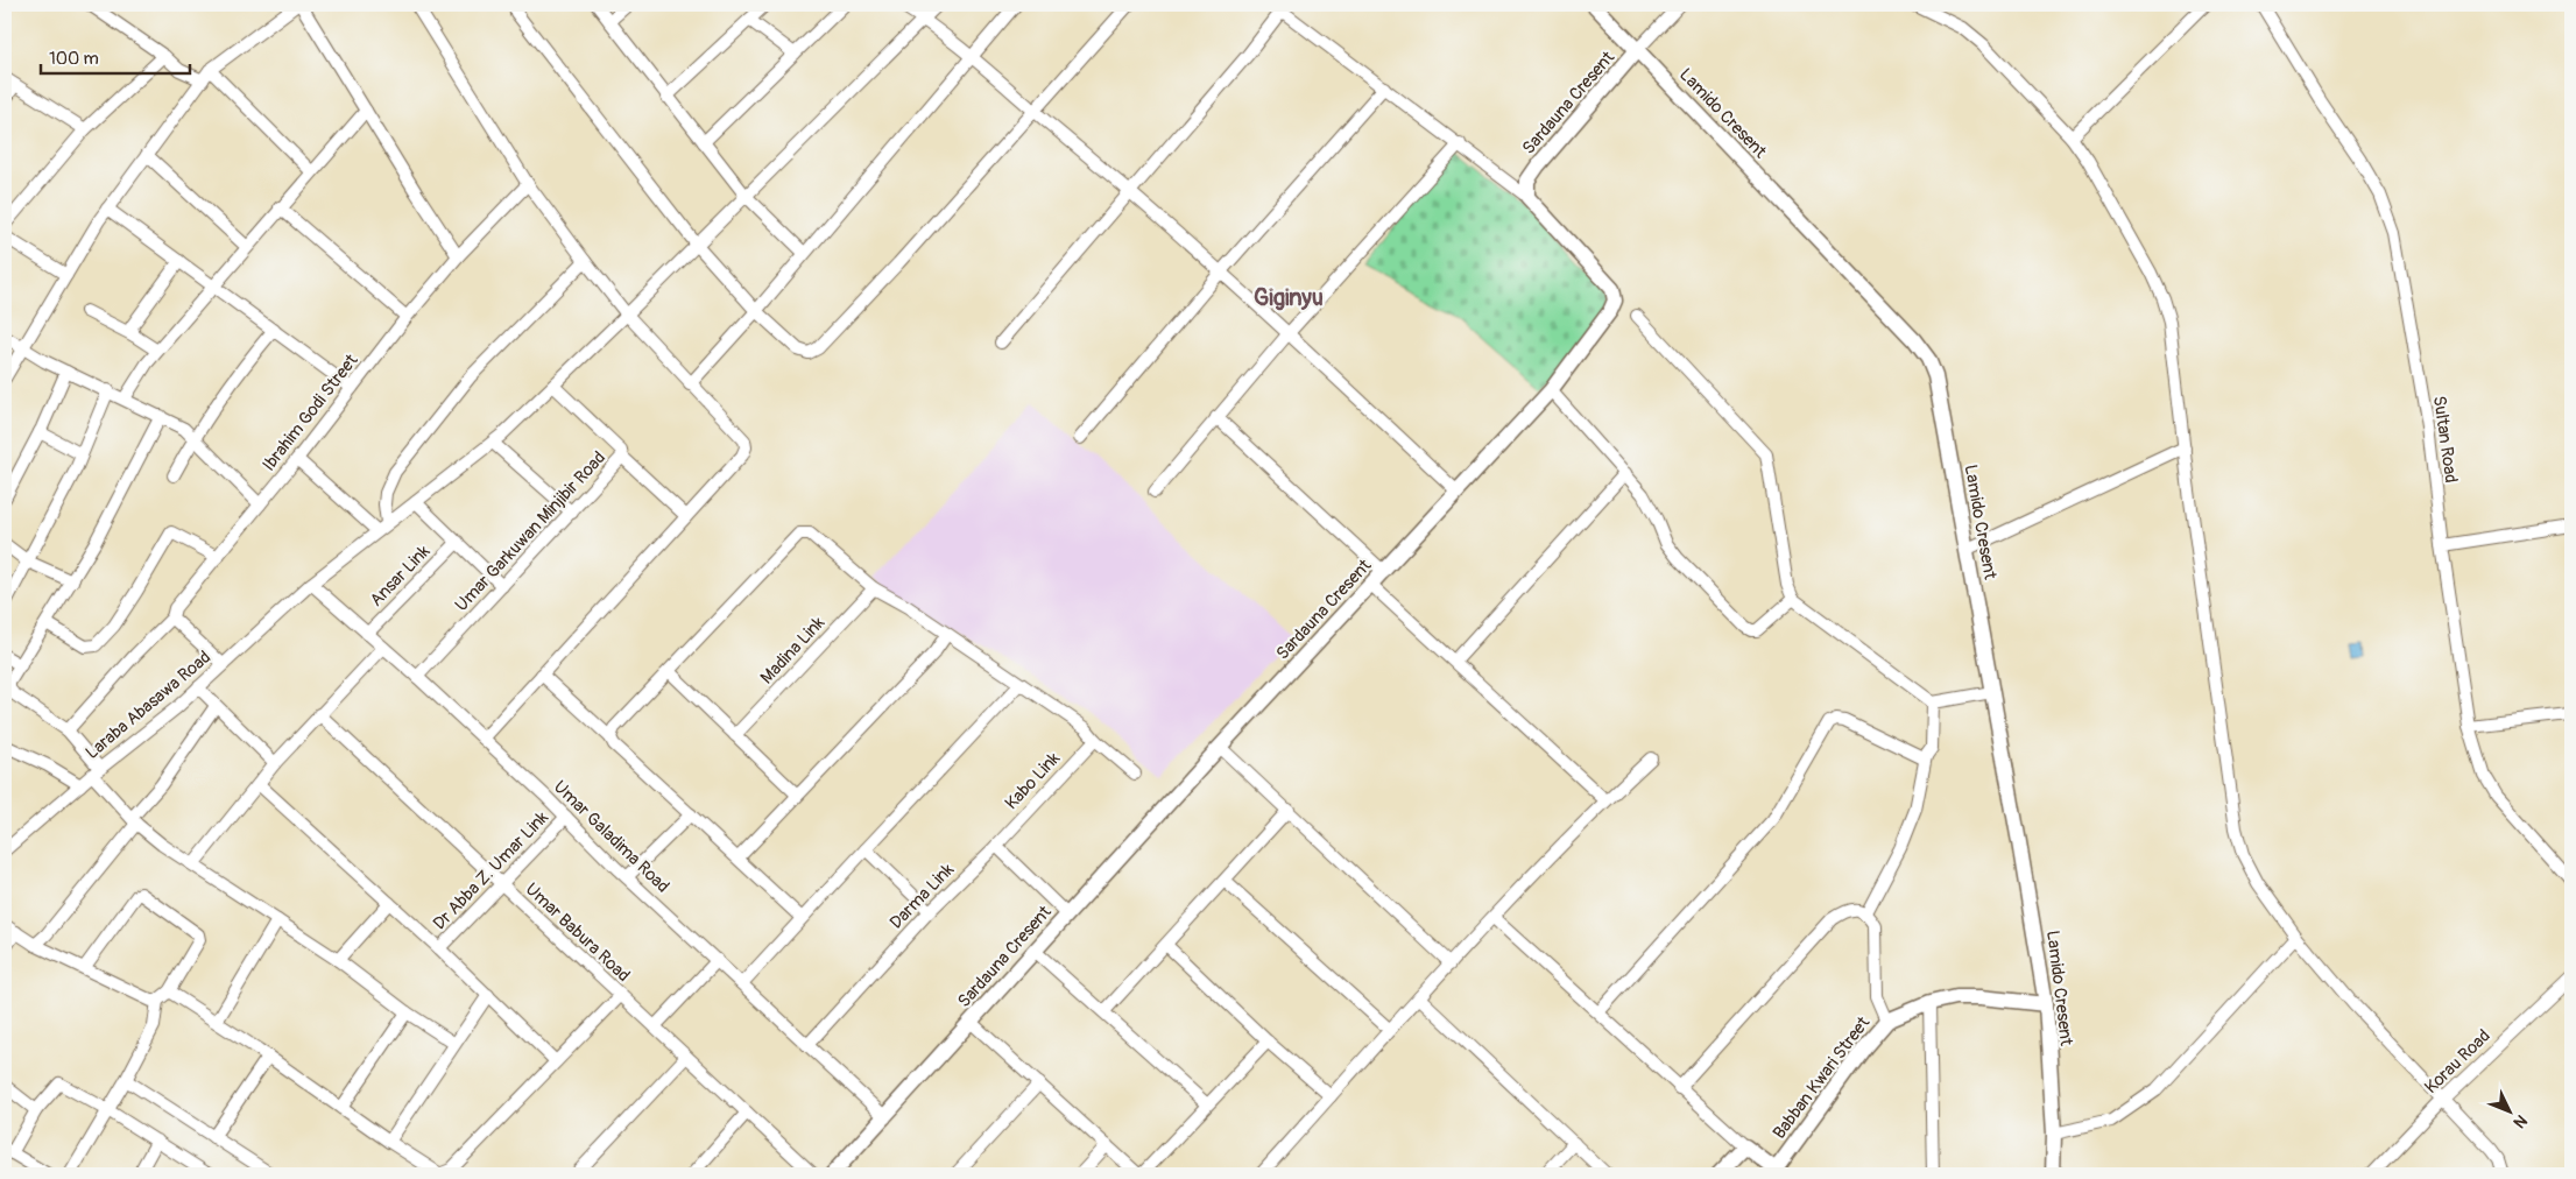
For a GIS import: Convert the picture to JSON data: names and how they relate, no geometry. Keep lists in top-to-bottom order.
{
  "streets": {
    "street": [
      "Sardauna Cresent",
      "Lamido Cresent",
      "Ibrahim Godi Street",
      "Sultan Road",
      "Umar Garkuwan Minjibir Road",
      "Ansar Link",
      "Madina Link",
      "Laraba Abasawa Road",
      "Kabo Link",
      "Umar Galadima Road",
      "Dr Abba Z. Umar Link",
      "Darma Link",
      "Umar Babura Road",
      "Korau Road",
      "Babban Kwari Street"
    ]
  },
  "crossings": [
    ["Sardauna Cresent", "Lamido Cresent"],
    ["Sardauna Cresent", "Umar Galadima Road"],
    ["Lamido Cresent", "Babban Kwari Street"],
    ["Umar Garkuwan Minjibir Road", "Laraba Abasawa Road"],
    ["Umar Garkuwan Minjibir Road", "Umar Galadima Road"],
    ["Ansar Link", "Umar Galadima Road"],
    ["Laraba Abasawa Road", "Umar Galadima Road"],
    ["Kabo Link", "Darma Link"],
    ["Umar Galadima Road", "Dr Abba Z. Umar Link"],
    ["Umar Galadima Road", "Darma Link"],
    ["Dr Abba Z. Umar Link", "Umar Babura Road"]
  ],
  "districts": ["Giginyu"],
  "scale_bar": "100 m",
  "north": "bottom right"
}
